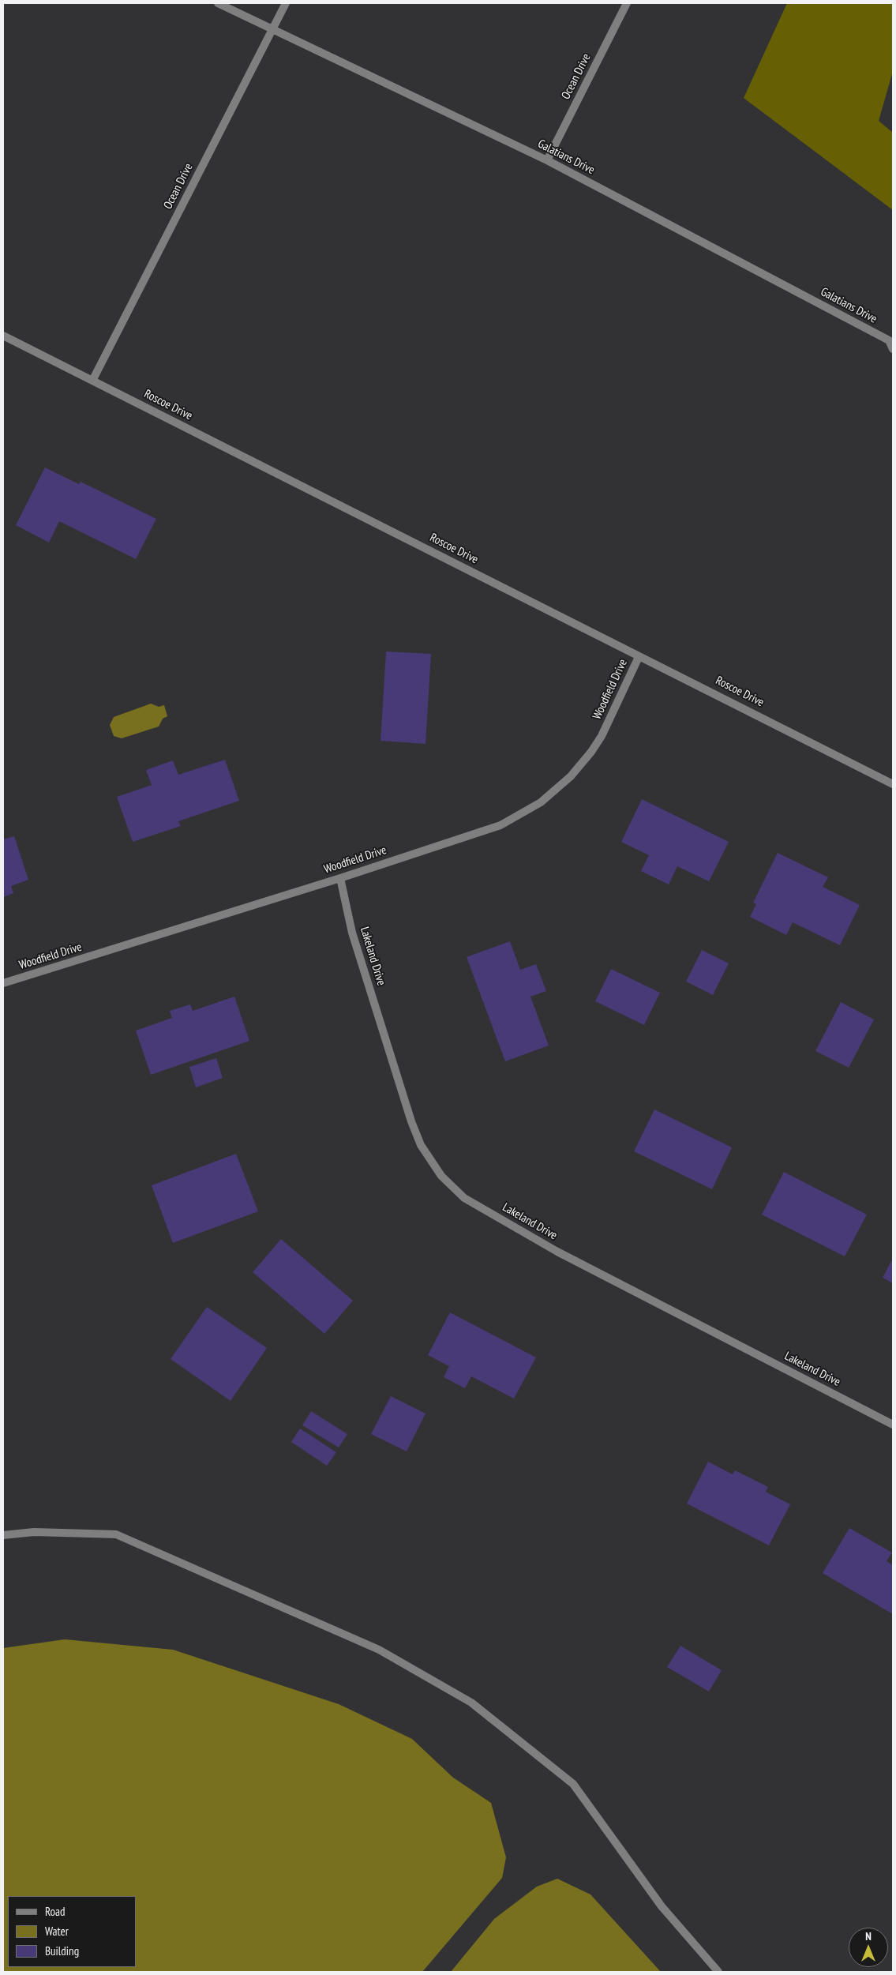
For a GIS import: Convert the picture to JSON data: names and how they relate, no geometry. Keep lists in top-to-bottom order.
{
  "streets": {
    "street": [
      "Ocean Drive",
      "Galatians Drive",
      "Roscoe Drive",
      "Woodfield Drive",
      "Lakeland Drive"
    ]
  },
  "crossings": [
    ["Ocean Drive", "Galatians Drive"],
    ["Ocean Drive", "Roscoe Drive"],
    ["Roscoe Drive", "Woodfield Drive"],
    ["Woodfield Drive", "Lakeland Drive"]
  ],
  "legend": ["Road", "Water", "Building"],
  "north": "top"
}
